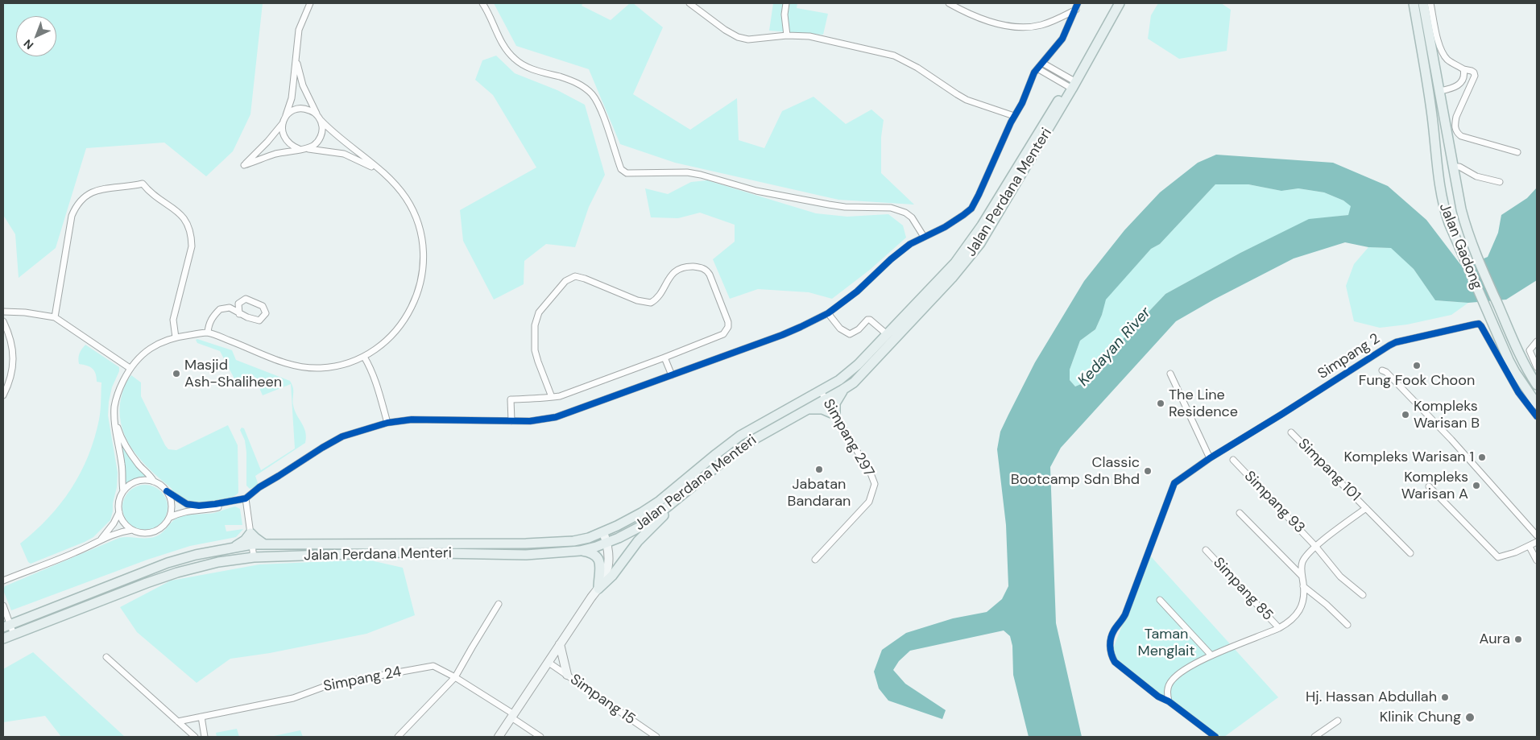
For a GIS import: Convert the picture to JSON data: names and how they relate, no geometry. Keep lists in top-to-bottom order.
{
  "streets": {
    "main road": ["Jalan Perdana Menteri", "Jalan Gadong"],
    "street": [
      "Simpang 2",
      "Simpang 297",
      "Simpang 101",
      "Simpang 93",
      "Simpang 85",
      "Simpang 24",
      "Simpang 15"
    ]
  },
  "crossings": [
    ["Jalan Perdana Menteri", "Simpang 297"]
  ],
  "water": ["Kedayan River"],
  "parks": ["Taman Menglait"],
  "places": [
    "Fung Fook Choon",
    "Masjid Ash-Shaliheen",
    "The Line Residence",
    "Kompleks Warisan B",
    "Kompleks Warisan 1",
    "Jabatan Bandaran",
    "Classic Bootcamp Sdn Bhd",
    "Kompleks Warisan A",
    "Aura",
    "Hj. Hassan Abdullah",
    "Klinik Chung"
  ],
  "north": "bottom left"
}
